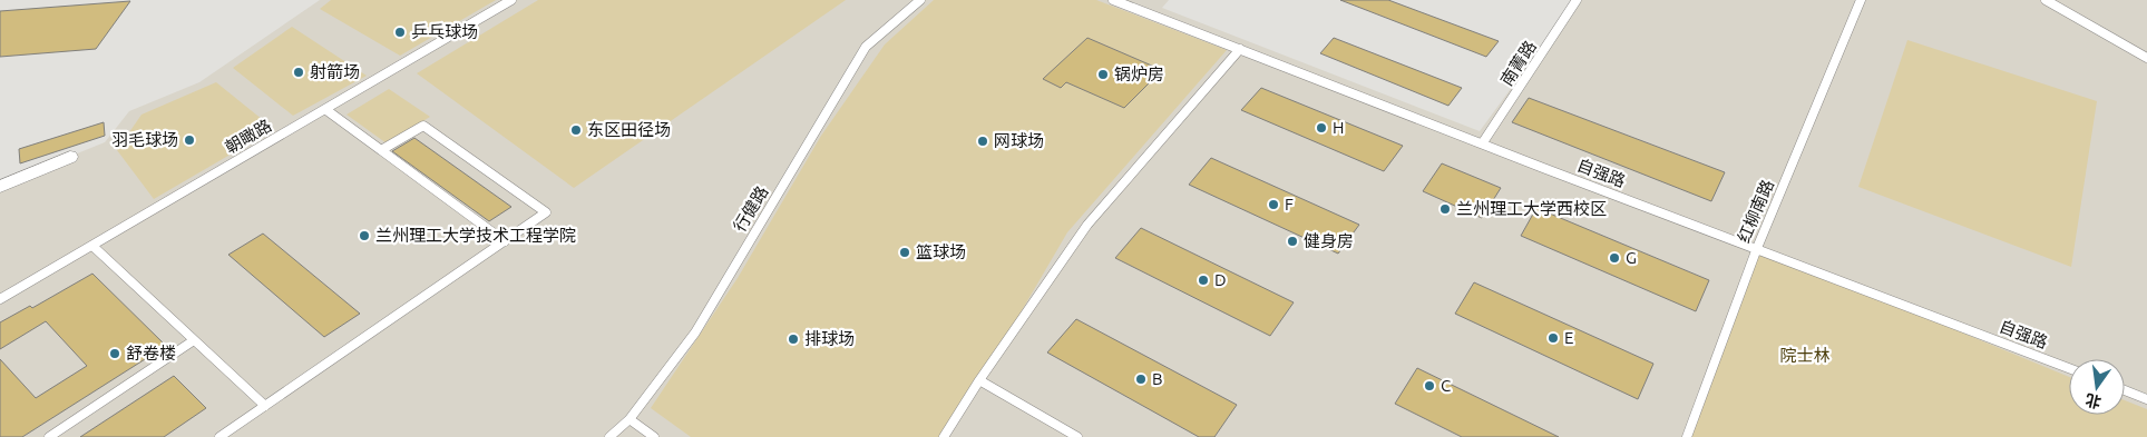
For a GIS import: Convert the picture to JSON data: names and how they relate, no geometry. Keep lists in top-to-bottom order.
{
  "streets": {
    "lane": [
      "南菁路",
      "朝瞰路",
      "自强路",
      "行健路",
      "红柳南路"
    ]
  },
  "crossings": [
    ["南菁路", "自强路"],
    ["自强路", "红柳南路"]
  ],
  "parks": ["院士林"],
  "places": [
    "乒乓球场",
    "射箭场",
    "锅炉房",
    "H",
    "东区田径场",
    "羽毛球场",
    "网球场",
    "F",
    "兰州理工大学西校区",
    "兰州理工大学技术工程学院",
    "健身房",
    "篮球场",
    "G",
    "D",
    "E",
    "排球场",
    "舒卷楼",
    "B",
    "C"
  ],
  "north": "bottom"
}
